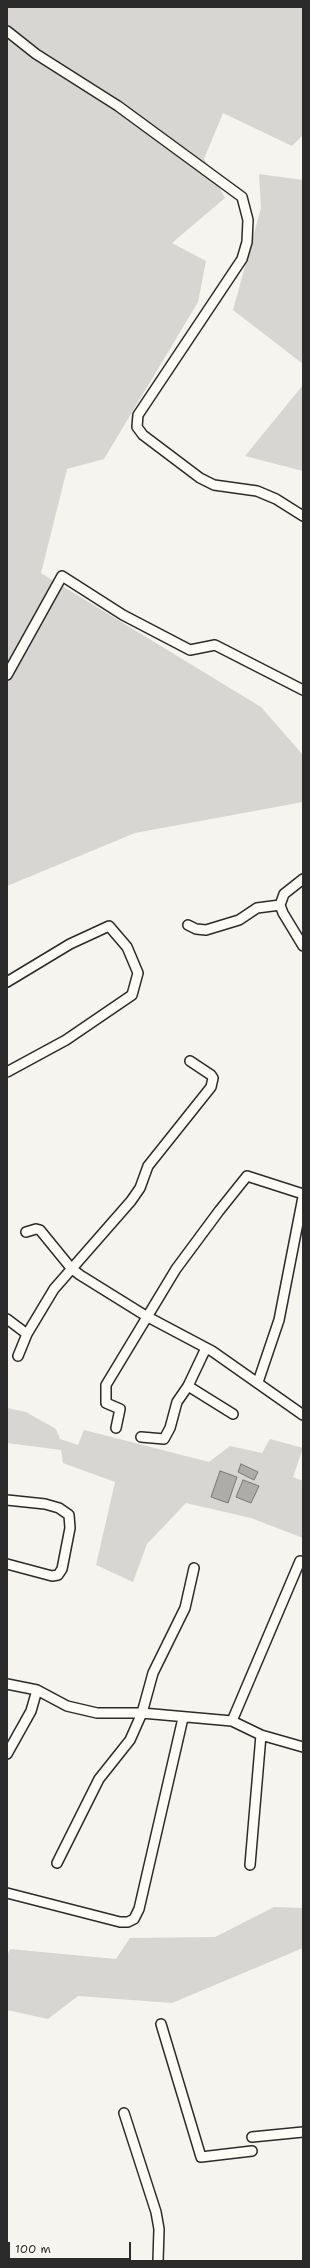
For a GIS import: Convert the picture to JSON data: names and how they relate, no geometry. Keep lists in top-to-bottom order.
{
  "scale_bar": "100 m"
}
